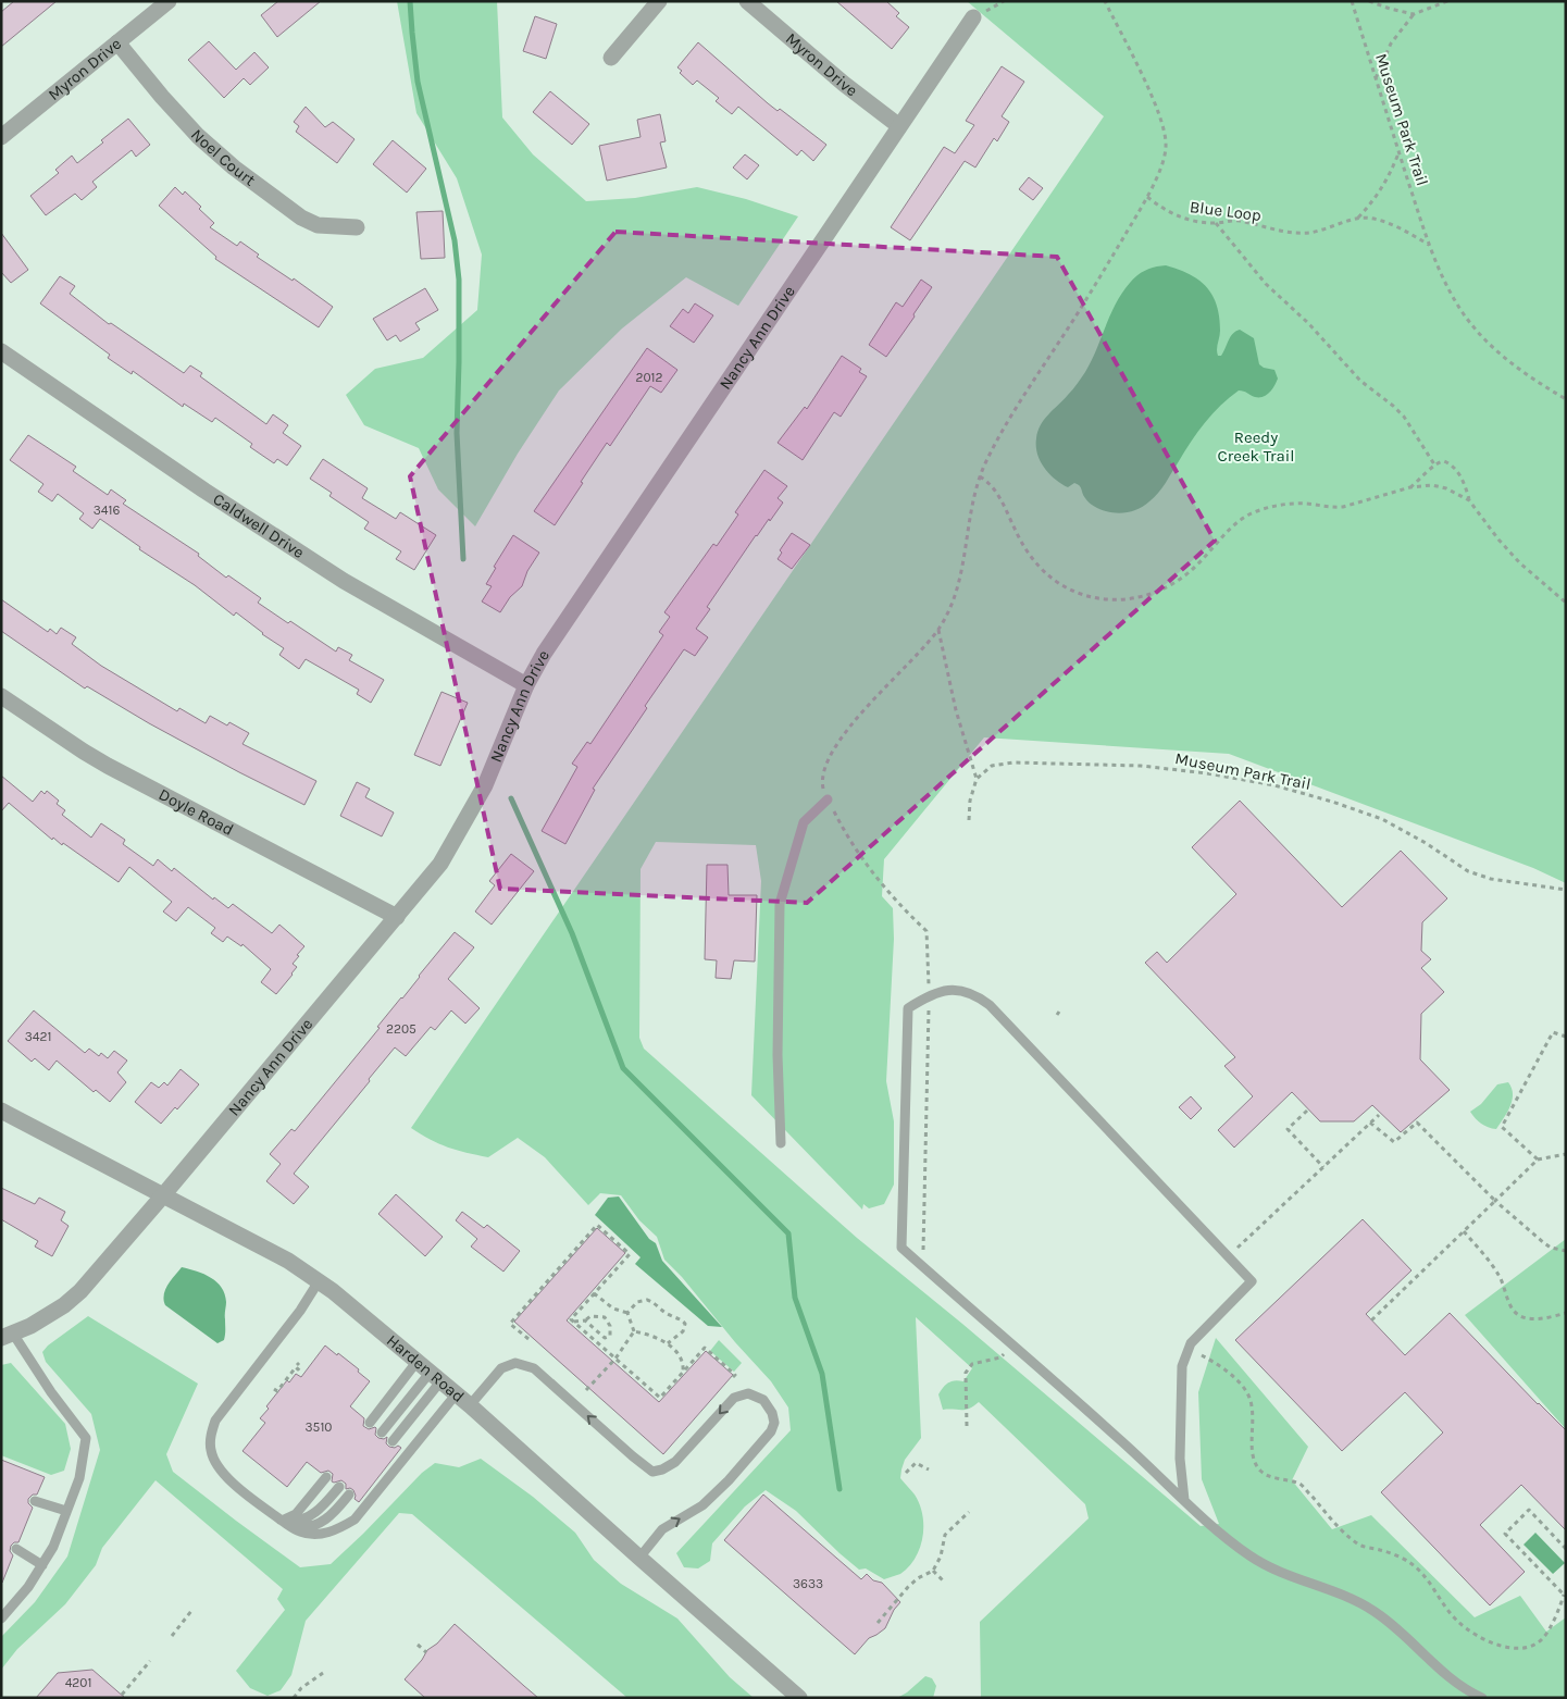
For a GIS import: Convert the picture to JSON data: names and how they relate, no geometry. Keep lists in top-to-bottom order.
{
  "streets": {
    "street": [
      "Myron Drive",
      "Noel Court",
      "Nancy Ann Drive",
      "Caldwell Drive",
      "Doyle Road",
      "Harden Road"
    ],
    "path": ["Museum Park Trail", "Blue Loop"]
  },
  "crossings": [
    ["Myron Drive", "Noel Court"],
    ["Myron Drive", "Nancy Ann Drive"],
    ["Museum Park Trail", "Blue Loop"],
    ["Nancy Ann Drive", "Caldwell Drive"],
    ["Nancy Ann Drive", "Doyle Road"],
    ["Nancy Ann Drive", "Harden Road"]
  ],
  "parks": ["Reedy Creek Trail"],
  "house_numbers": [
    "2012",
    "3416",
    "2205",
    "3421",
    "3510",
    "3633",
    "4201"
  ]
}
